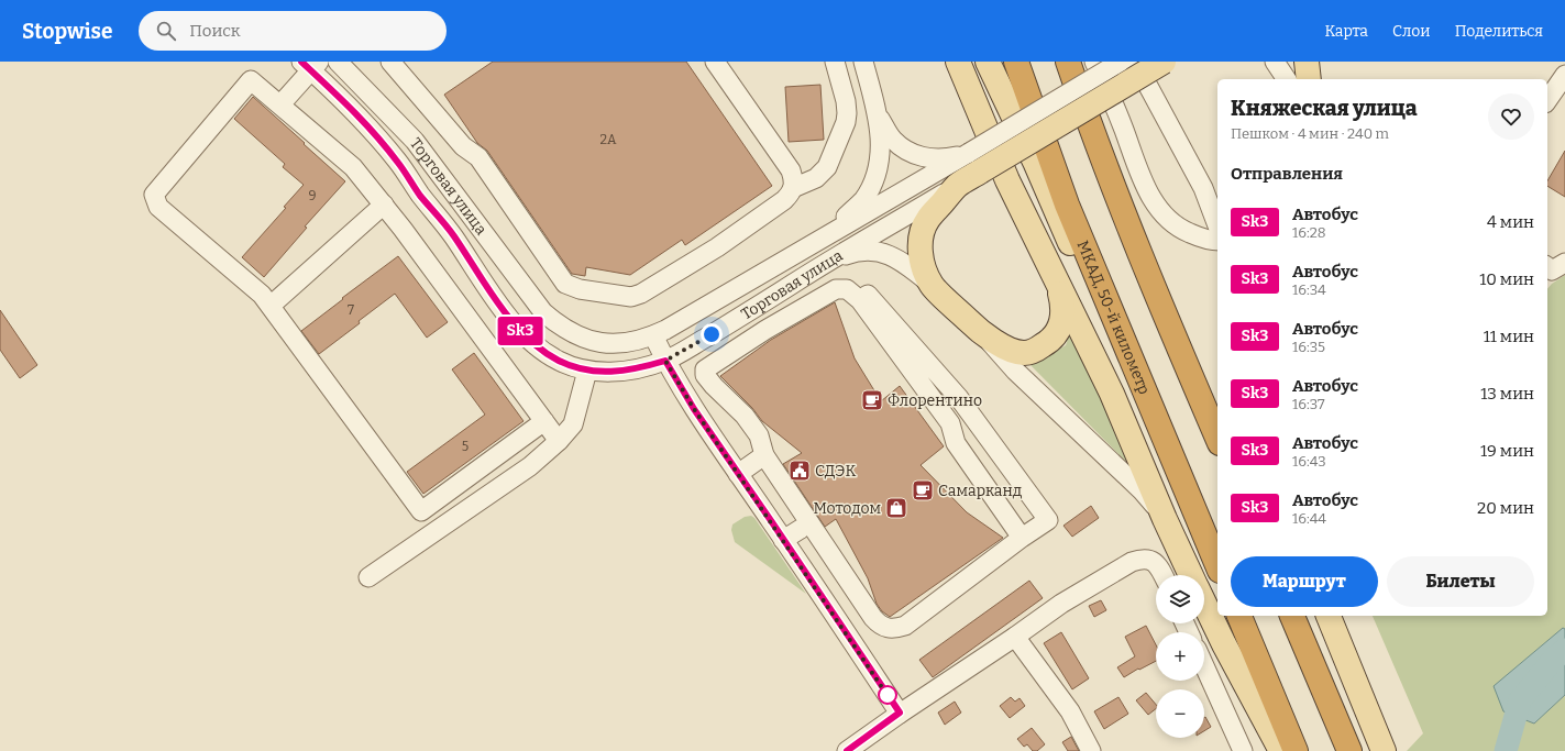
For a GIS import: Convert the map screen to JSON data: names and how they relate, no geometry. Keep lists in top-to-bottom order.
{
  "streets": {
    "highway": ["МКАД, 50-й километр"],
    "main road": ["Торговая улица"]
  },
  "places": {
    "cafe": ["Флорентино", "Самарканд"],
    "public building": ["СДЭК"],
    "shop": ["Мотодом"]
  },
  "lines": ["bus line Sk3"],
  "house_numbers": [
    "2А",
    "9",
    "7",
    "5"
  ],
  "page": {
    "header": "Stopwise",
    "search": "Поиск",
    "nav": ["Карта", "Слои", "Поделиться"],
    "on_map": "Sk3",
    "heading": [
      ["Княжеская улица", "Пешком · 4 мин · 240 m"],
      "Отправления"
    ],
    "list": [
      {
        "mark": "Sk3",
        "name": "Автобус",
        "note": "16:28",
        "value": "4 мин"
      },
      {
        "mark": "Sk3",
        "name": "Автобус",
        "note": "16:34",
        "value": "10 мин"
      },
      {
        "mark": "Sk3",
        "name": "Автобус",
        "note": "16:35",
        "value": "11 мин"
      },
      {
        "mark": "Sk3",
        "name": "Автобус",
        "note": "16:37",
        "value": "13 мин"
      },
      {
        "mark": "Sk3",
        "name": "Автобус",
        "note": "16:43",
        "value": "19 мин"
      },
      {
        "mark": "Sk3",
        "name": "Автобус",
        "note": "16:44",
        "value": "20 мин"
      }
    ],
    "buttons": ["Маршрут", "Билеты"],
    "map_buttons": ["+", "−"]
  }
}
